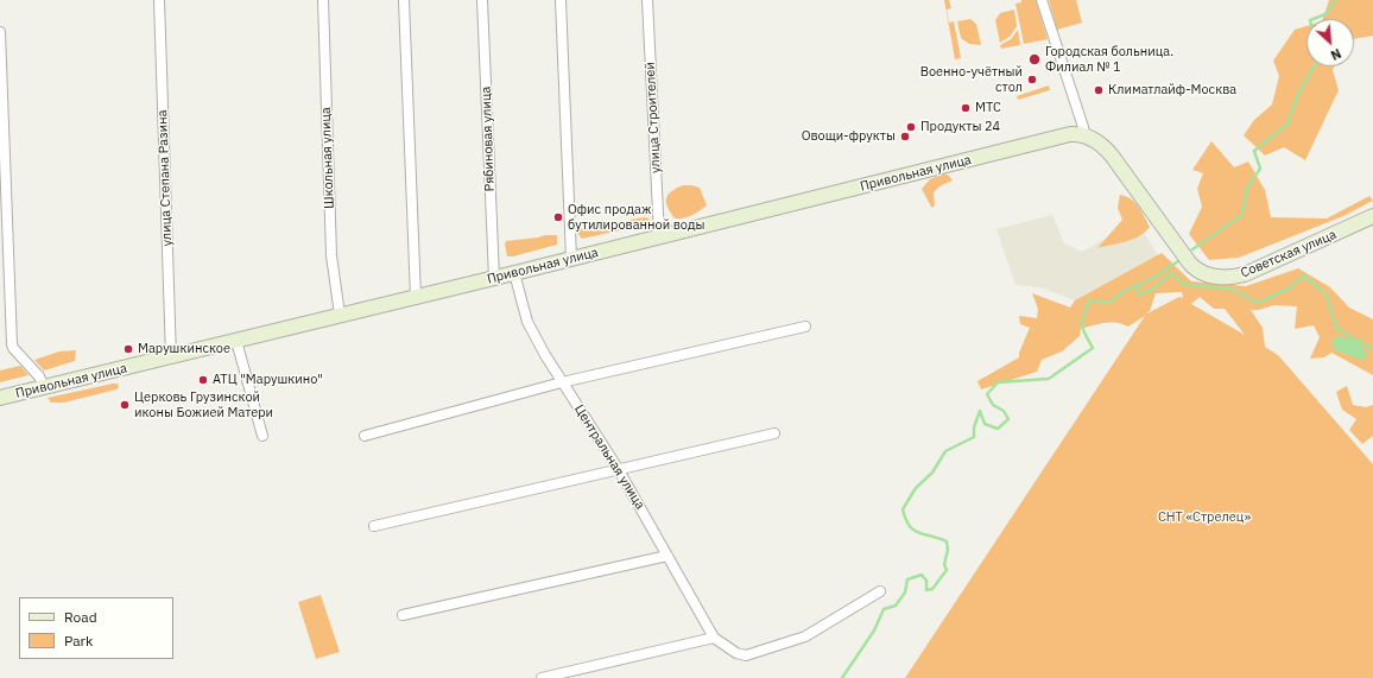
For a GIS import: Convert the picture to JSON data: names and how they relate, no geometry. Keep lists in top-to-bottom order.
{
  "streets": {
    "street": [
      "улица Строителей",
      "Рябиновая улица",
      "Школьная улица",
      "Привольная улица",
      "улица Степана Разина",
      "Советская улица",
      "Центральная улица"
    ]
  },
  "crossings": [
    ["улица Строителей", "Привольная улица"],
    ["Рябиновая улица", "Привольная улица"],
    ["Школьная улица", "Привольная улица"],
    ["Привольная улица", "улица Степана Разина"],
    ["Привольная улица", "Советская улица"],
    ["Привольная улица", "Центральная улица"]
  ],
  "parks": ["СНТ «Стрелец»"],
  "places": [
    "Городская больница. Филиал № 1",
    "Военно-учётный стол",
    "Климатлайф-Москва",
    "МТС",
    "Продукты 24",
    "Овощи-фрукты",
    "Офис продаж бутилированной воды",
    "Марушкинское",
    "АТЦ \"Марушкино\"",
    "Церковь Грузинской иконы Божией Матери"
  ],
  "legend": ["Road", "Park"],
  "north": "bottom right"
}
